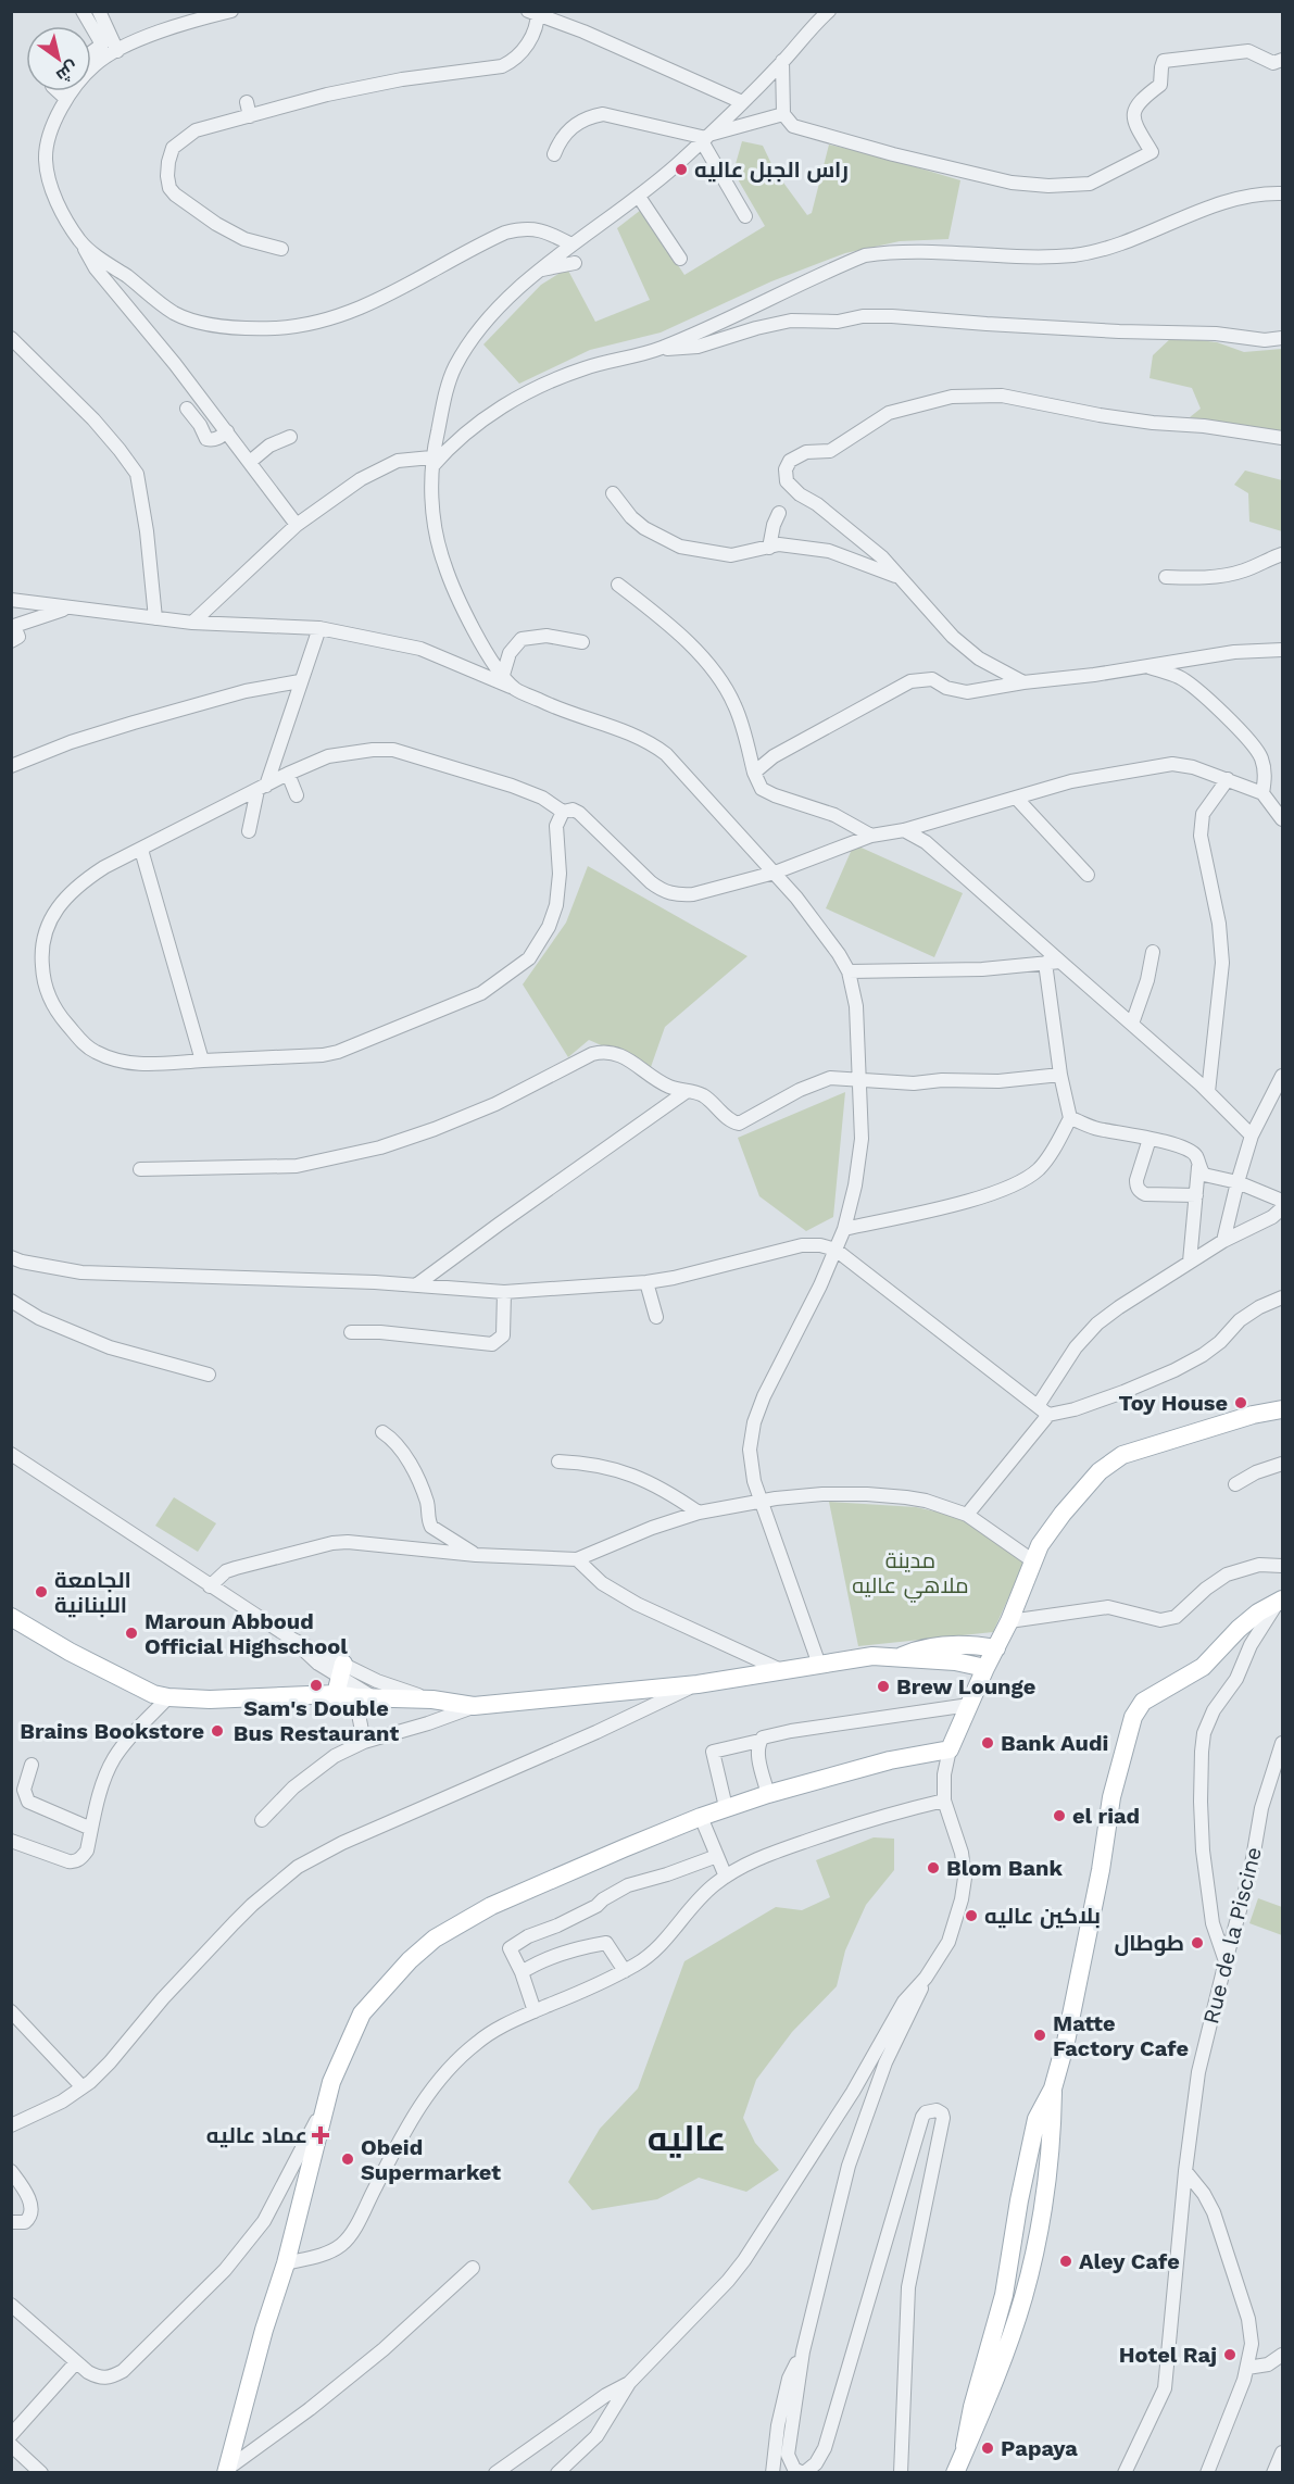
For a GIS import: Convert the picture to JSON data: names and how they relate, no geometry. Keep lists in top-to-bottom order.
{
  "streets": {
    "street": ["Rue de la Piscine"]
  },
  "districts": ["عاليه"],
  "parks": ["مدينة ملاهي عاليه"],
  "places": {
    "other": [
      "راس الجبل عاليه",
      "Toy House",
      "الجامعة اللبنانية",
      "Maroun Abboud Official Highschool",
      "Sam's Double Bus Restaurant",
      "Brew Lounge",
      "Brains Bookstore",
      "Bank Audi",
      "el riad",
      "Blom Bank",
      "بلاكين عاليه",
      "طوطال",
      "Matte Factory Cafe",
      "Obeid Supermarket",
      "Aley Cafe",
      "Hotel Raj",
      "Papaya"
    ],
    "health": ["عماد عاليه"]
  },
  "north": "bottom right"
}
